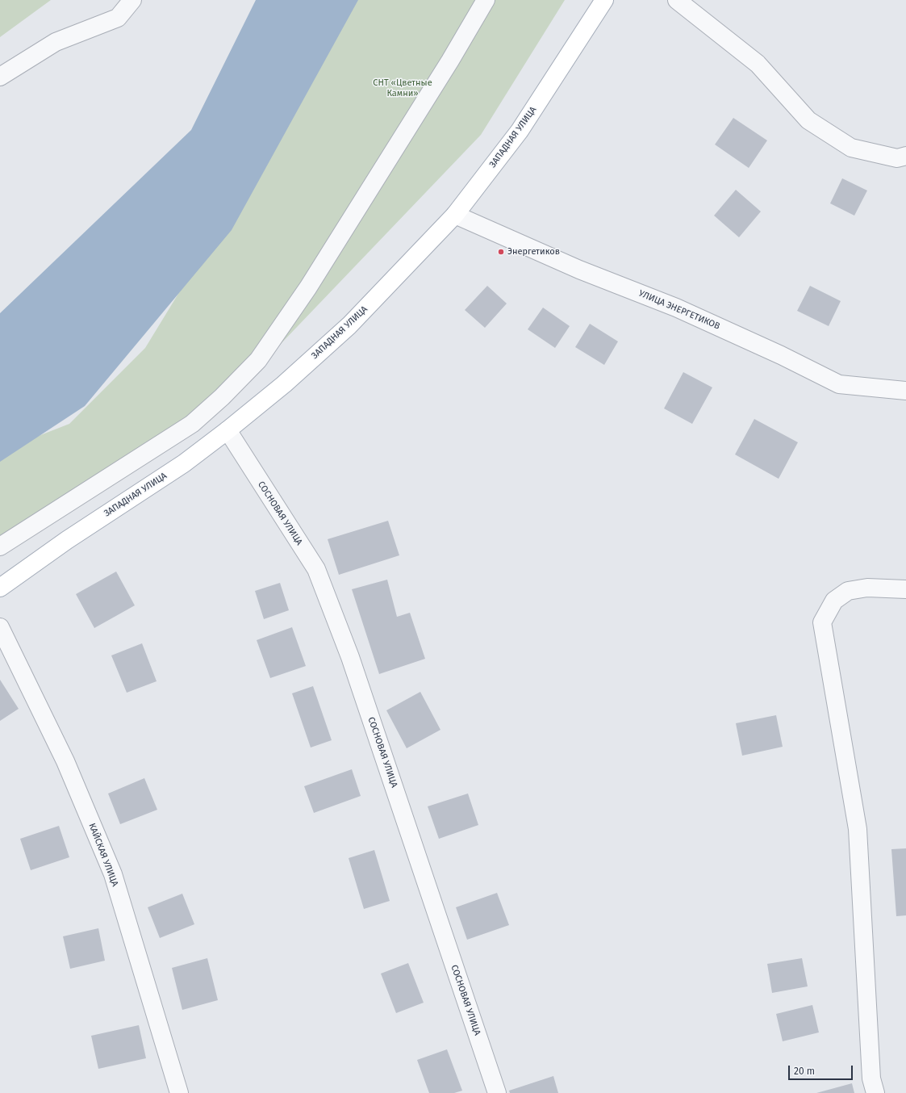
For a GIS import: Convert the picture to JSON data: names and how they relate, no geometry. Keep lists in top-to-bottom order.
{
  "streets": {
    "main road": ["ЗАПАДНАЯ УЛИЦА"],
    "street": ["УЛИЦА ЭНЕРГЕТИКОВ", "СОСНОВАЯ УЛИЦА", "КАЙСКАЯ УЛИЦА"]
  },
  "crossings": [
    ["ЗАПАДНАЯ УЛИЦА", "УЛИЦА ЭНЕРГЕТИКОВ"],
    ["ЗАПАДНАЯ УЛИЦА", "СОСНОВАЯ УЛИЦА"]
  ],
  "parks": ["СНТ «Цветные Камни»"],
  "places": ["Энергетиков"],
  "scale_bar": "20 m"
}
